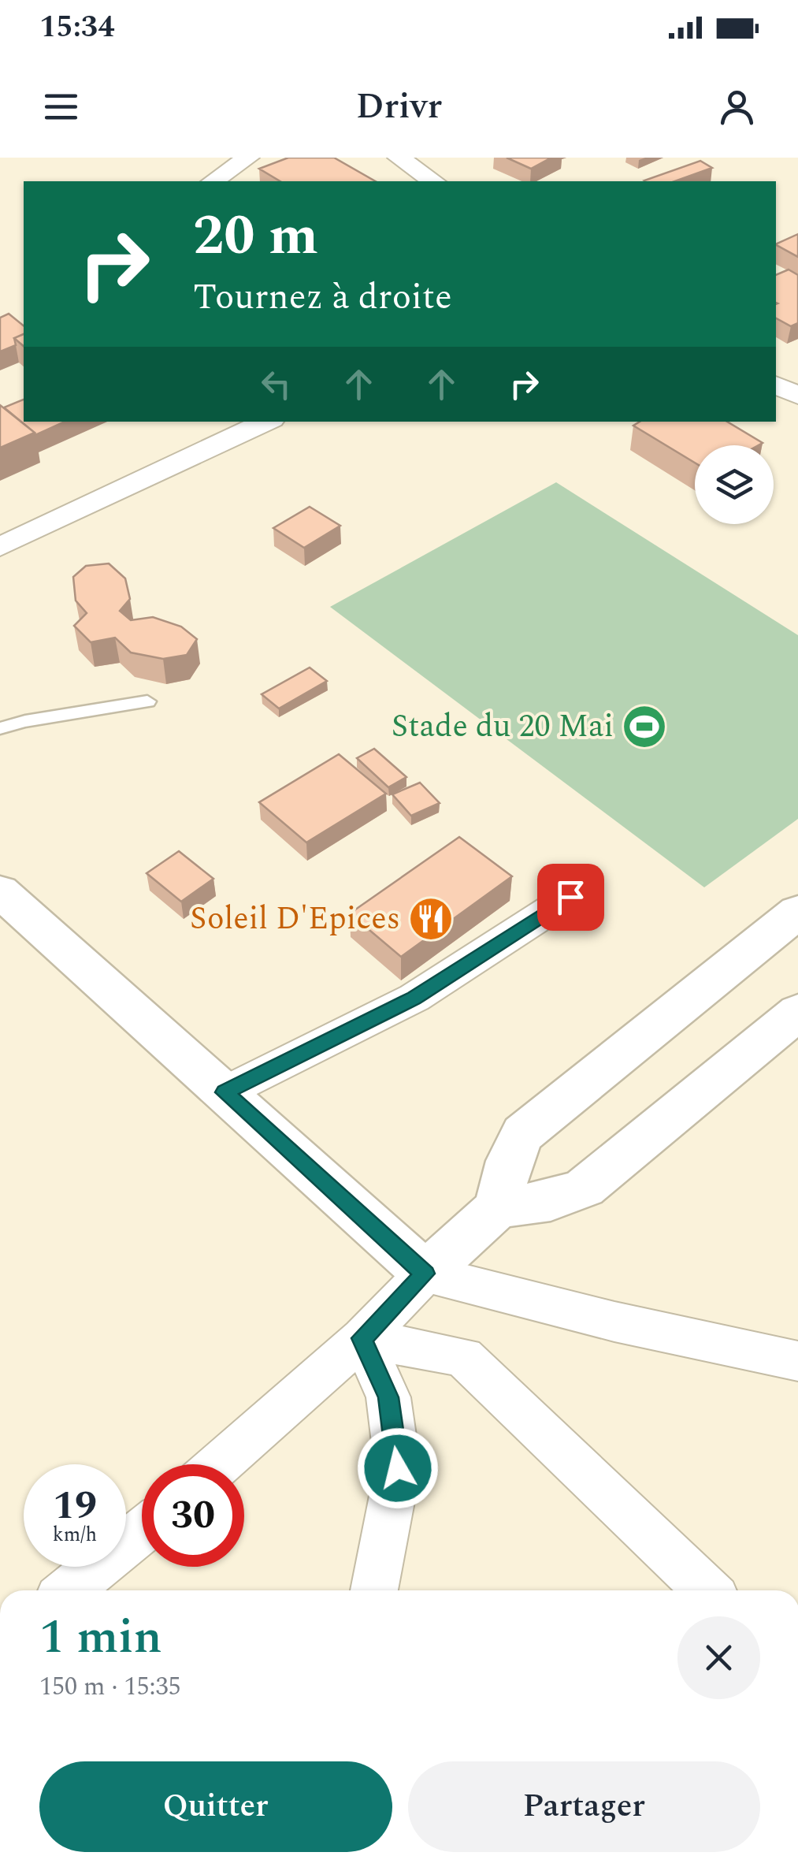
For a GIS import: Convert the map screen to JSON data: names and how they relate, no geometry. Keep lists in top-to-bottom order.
{
  "places": {
    "sports": ["Stade du 20 Mai"],
    "restaurant": ["Soleil D'Epices"]
  },
  "page": {
    "status": "15:34",
    "header": "Drivr",
    "turn": ["20 m", "Tournez à droite"],
    "speed": "19 km/h",
    "limit": "30",
    "heading": ["1 min", "150 m · 15:35"],
    "buttons": ["Quitter", "Partager"]
  }
}
